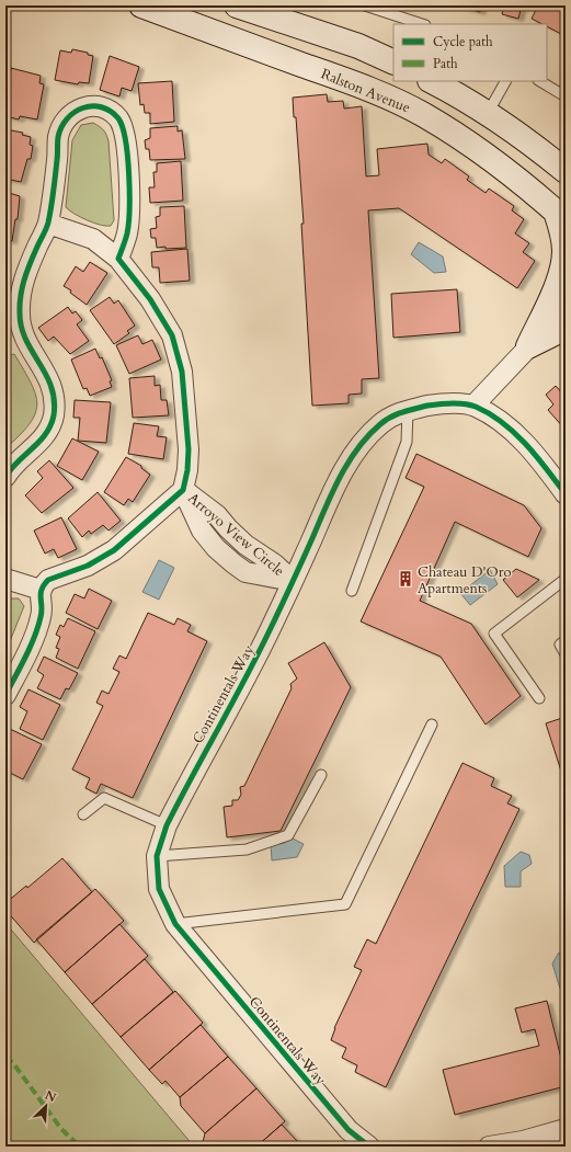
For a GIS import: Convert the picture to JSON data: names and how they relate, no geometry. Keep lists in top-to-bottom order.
{
  "streets": {
    "main road": ["Ralston Avenue"],
    "street": ["Arroyo View Circle", "Continentals Way"]
  },
  "crossings": [
    ["Arroyo View Circle", "Continentals Way"]
  ],
  "places": {
    "building": ["Chateau D'Oro Apartments"]
  },
  "legend": ["Cycle path", "Path"],
  "north": "top right"
}
